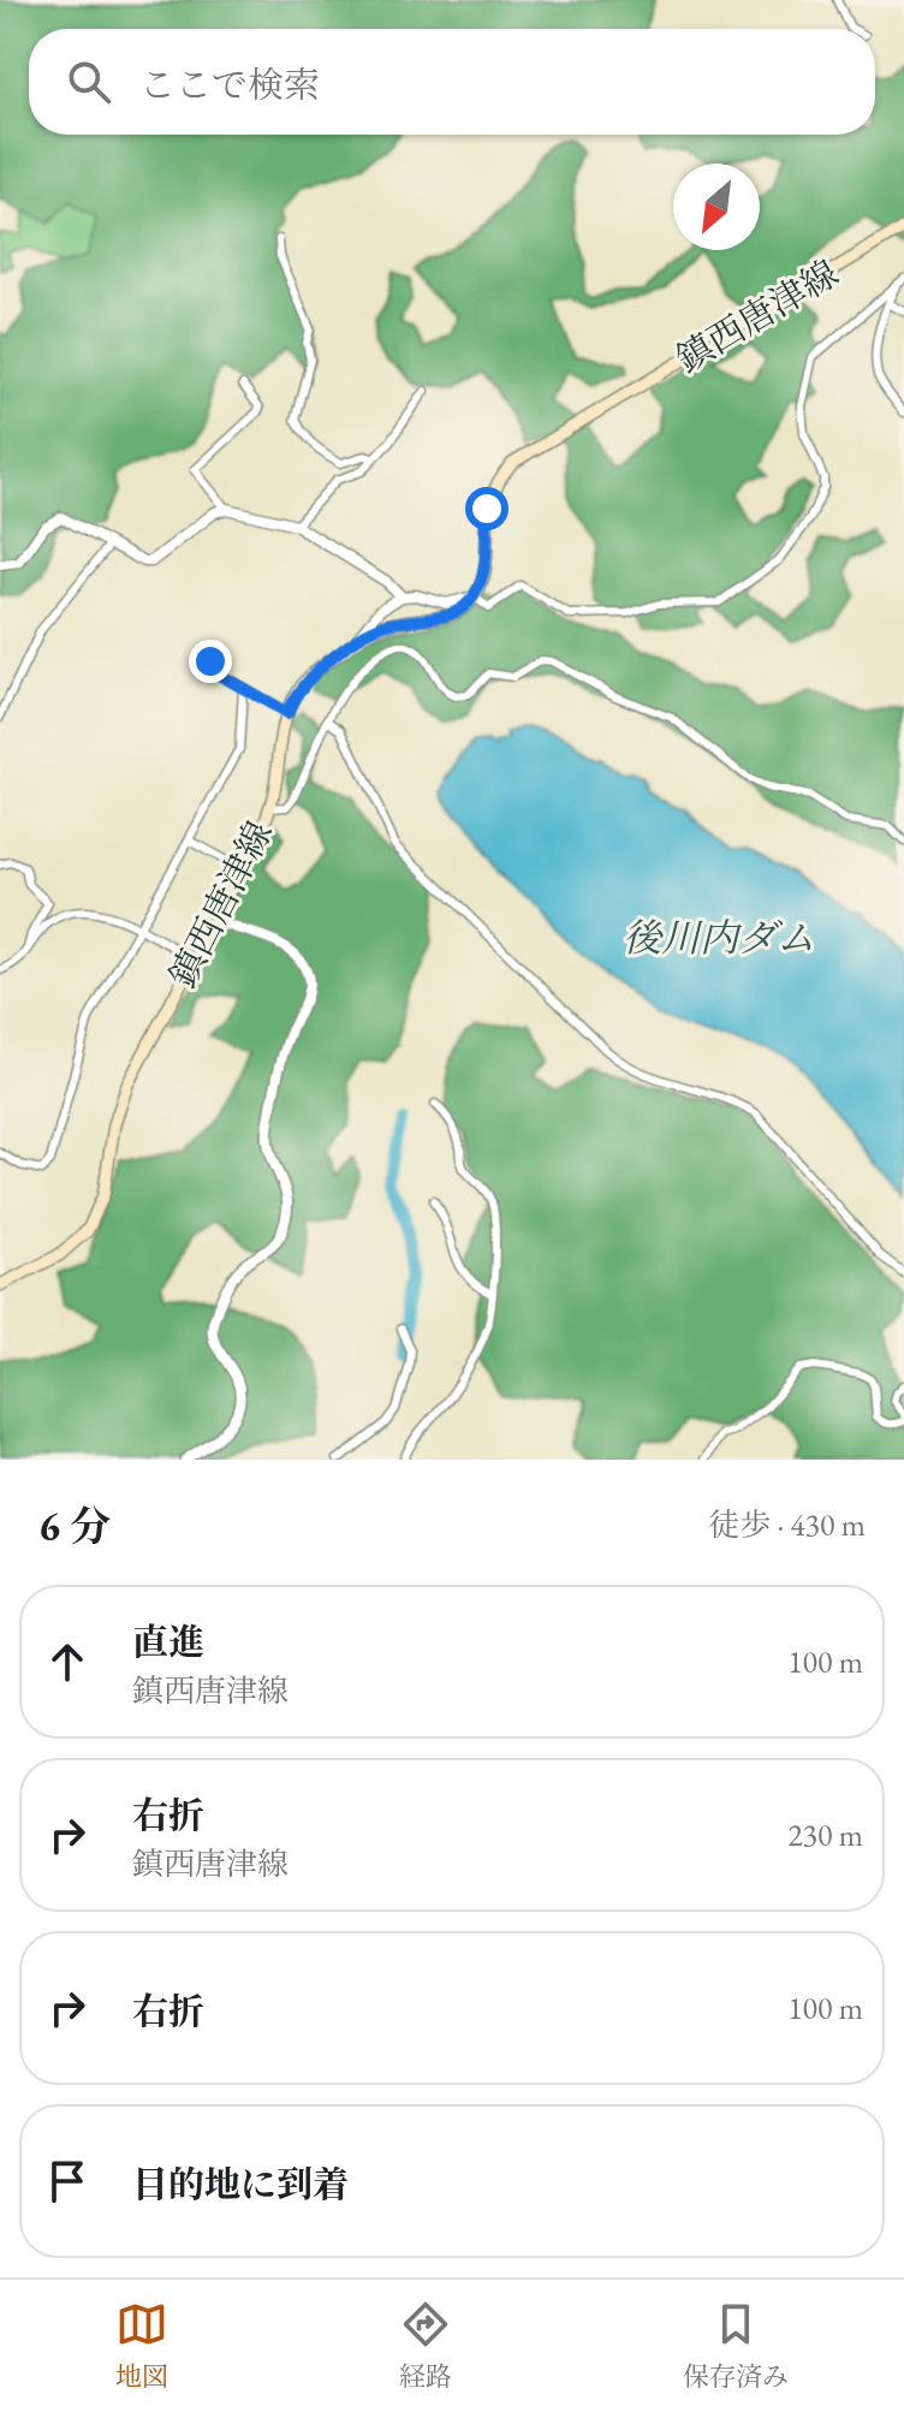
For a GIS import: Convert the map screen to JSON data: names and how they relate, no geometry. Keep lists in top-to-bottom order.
{
  "streets": {
    "main road": ["鎮西唐津線"]
  },
  "water": ["後川内ダム"],
  "north": "bottom left",
  "page": {
    "search": "ここで検索",
    "heading": ["6 分", "徒歩 · 430 m"],
    "list": [
      ["直進", "鎮西唐津線", "100 m"],
      ["右折", "鎮西唐津線", "230 m"],
      ["右折", "100 m"],
      "目的地に到着"
    ],
    "nav": ["地図", "経路", "保存済み"]
  }
}
